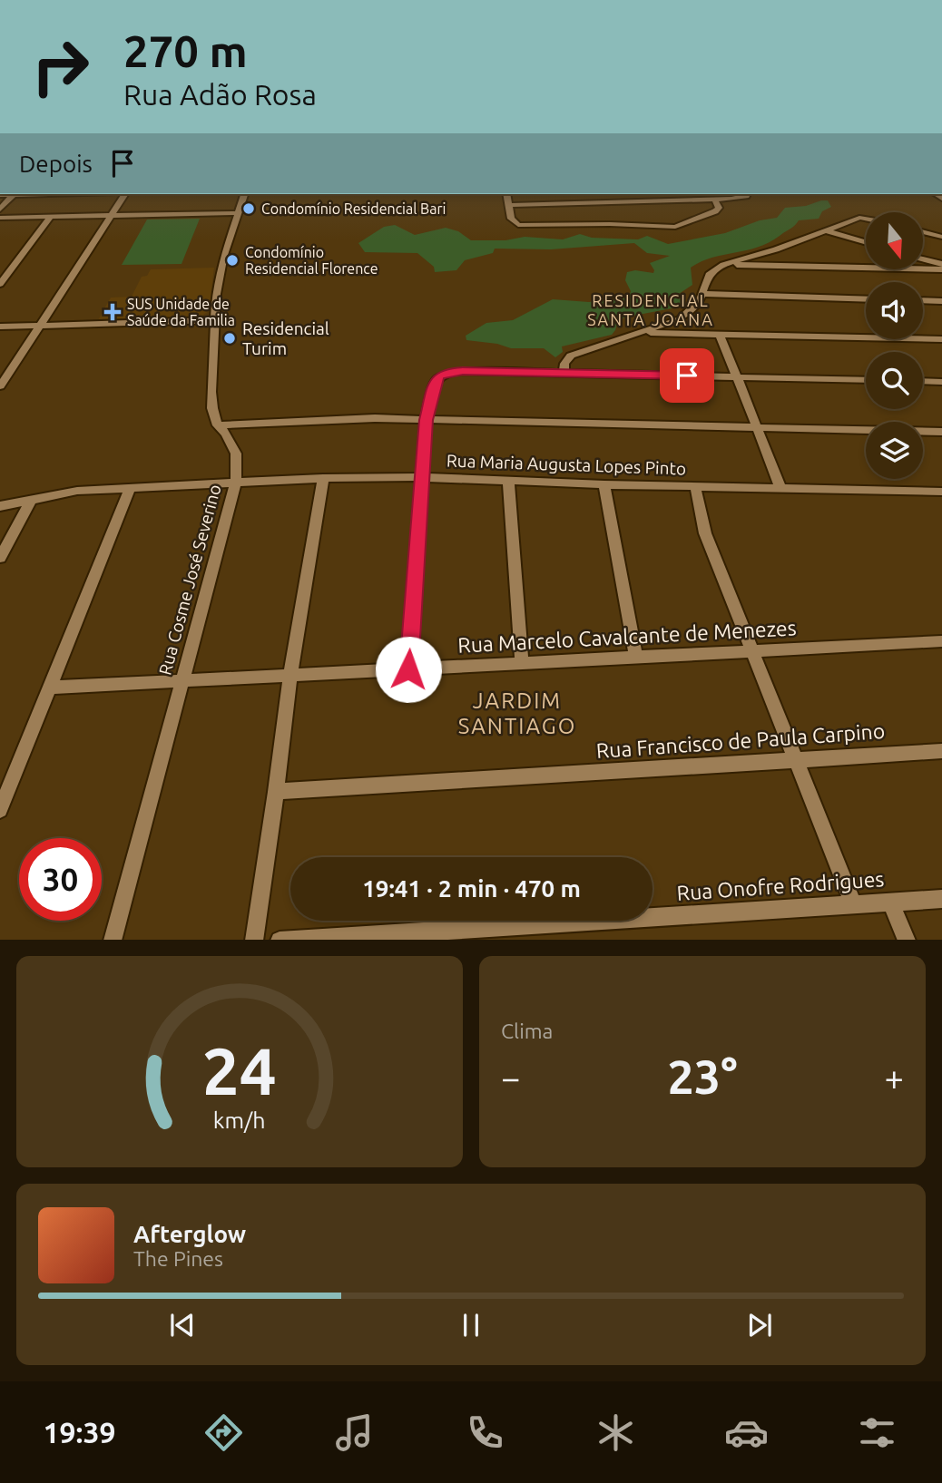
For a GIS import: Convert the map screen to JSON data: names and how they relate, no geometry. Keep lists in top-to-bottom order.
{
  "streets": {
    "street": [
      "Rua Maria Augusta Lopes Pinto",
      "Rua Cosme José Severino",
      "Rua Marcelo Cavalcante de Menezes",
      "Rua Francisco de Paula Carpino",
      "Rua Onofre Rodrigues"
    ]
  },
  "crossings": [
    ["Rua Maria Augusta Lopes Pinto", "Rua Cosme José Severino"],
    ["Rua Cosme José Severino", "Rua Marcelo Cavalcante de Menezes"]
  ],
  "districts": ["RESIDENCIAL SANTA JOANA", "JARDIM SANTIAGO"],
  "places": {
    "other": ["Condomínio Residencial Bari", "Condomínio Residencial Florence", "Residencial Turim"],
    "health": ["SUS Unidade de Saúde da Familia"]
  },
  "north": "bottom",
  "page": {
    "turn": ["270 m", "Rua Adão Rosa"],
    "then": "Depois",
    "limit": "30",
    "trip": "19:41 · 2 min · 470 m",
    "tile": "Clima",
    "heat": ["−", "23°", "+"],
    "song": ["Afterglow", "The Pines"],
    "tabs": "19:39",
    "gauge": ["24", "km/h"]
  }
}
